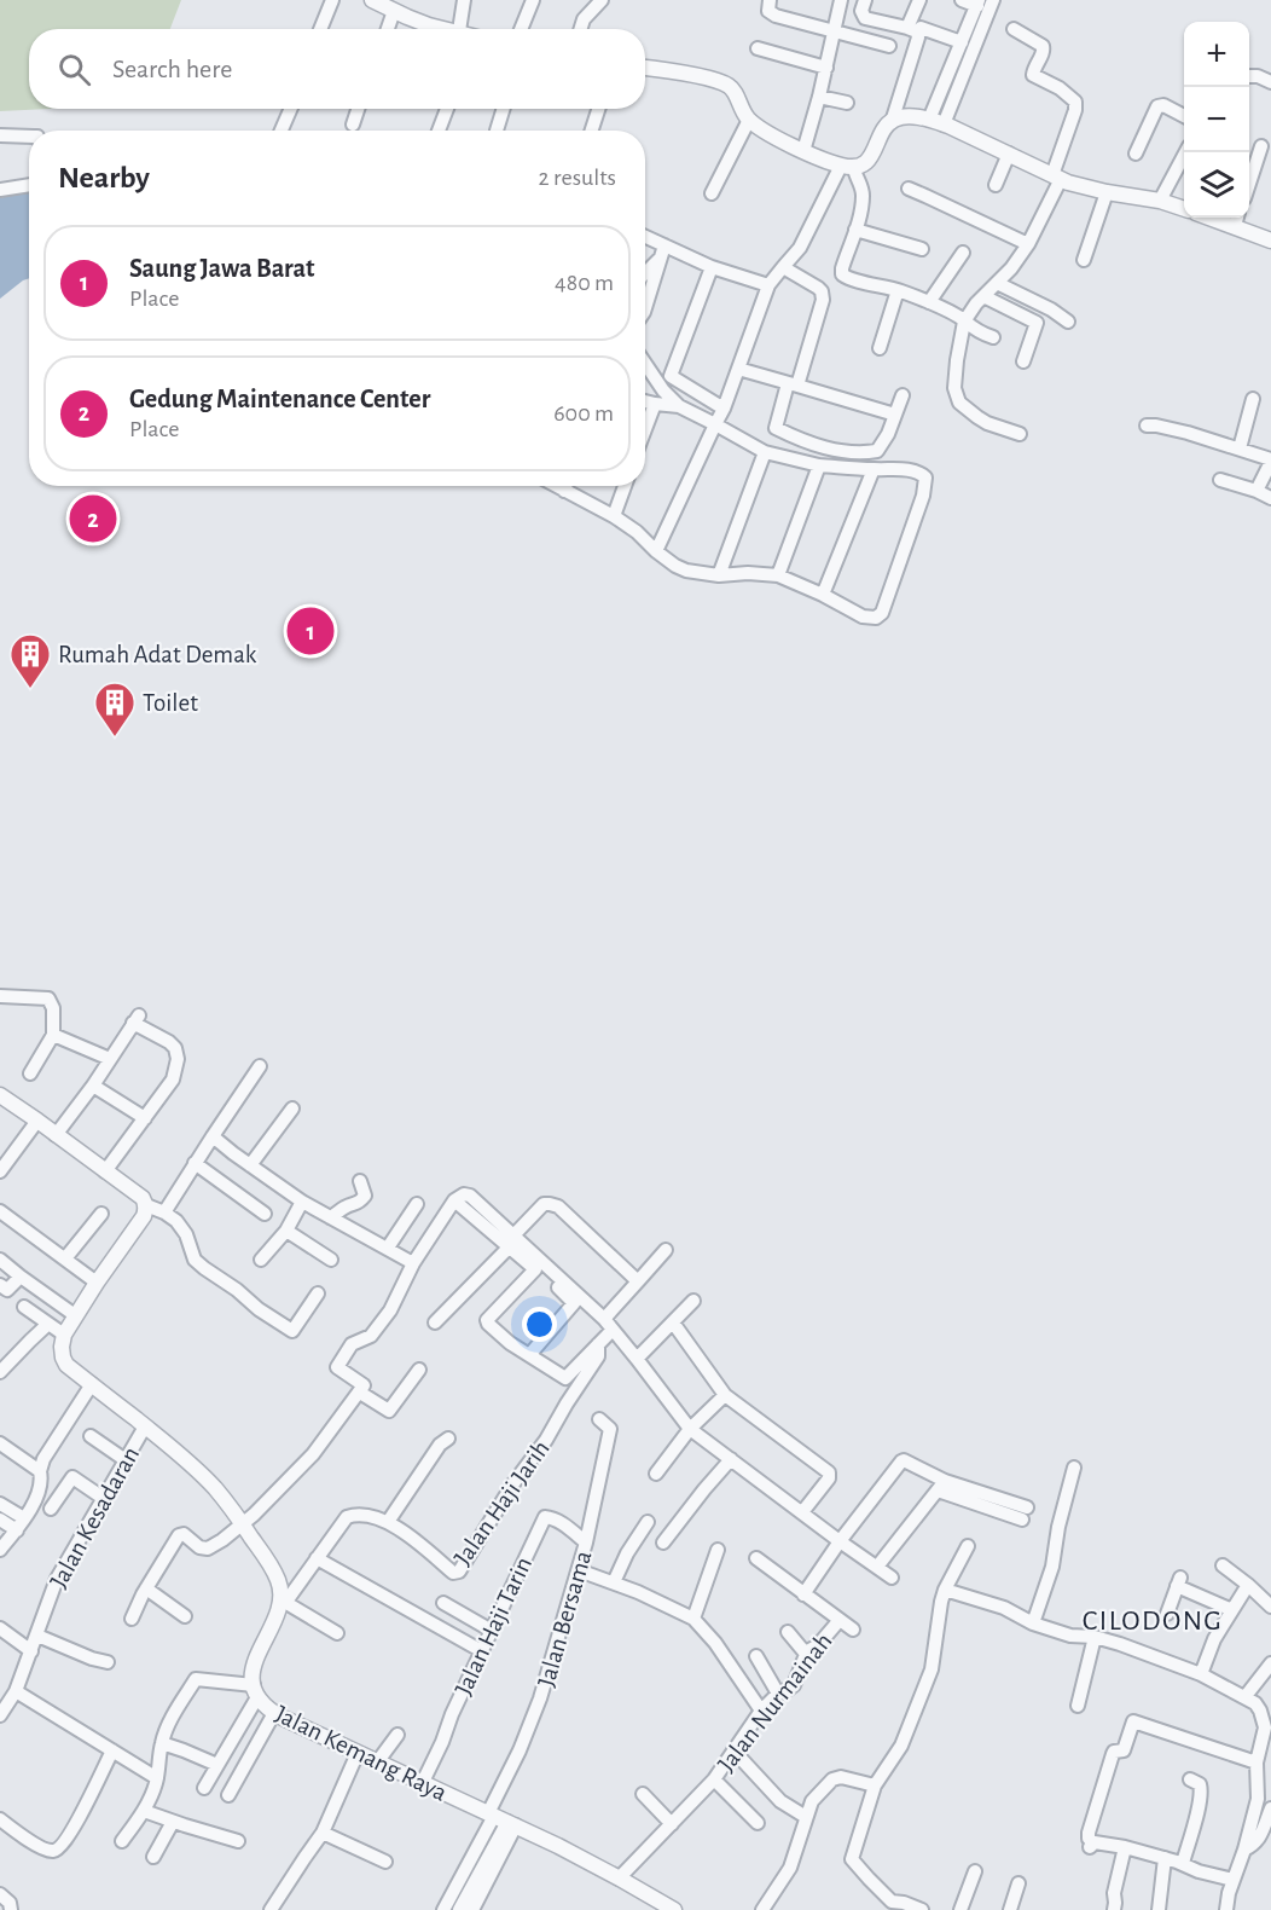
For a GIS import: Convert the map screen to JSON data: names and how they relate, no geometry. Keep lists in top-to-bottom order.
{
  "streets": {
    "street": [
      "Jalan Haji Jarih",
      "Jalan Kesadaran",
      "Jalan Bersama",
      "Jalan Haji Tarin",
      "Jalan Nurmainah",
      "Jalan Kemang Raya"
    ]
  },
  "crossings": [
    ["Jalan Haji Jarih", "Jalan Kemang Raya"],
    ["Jalan Bersama", "Jalan Haji Tarin"],
    ["Jalan Bersama", "Jalan Kemang Raya"],
    ["Jalan Haji Tarin", "Jalan Kemang Raya"],
    ["Jalan Nurmainah", "Jalan Kemang Raya"]
  ],
  "districts": ["CILODONG"],
  "places": {
    "building": ["Rumah Adat Demak", "Toilet"]
  },
  "page": {
    "map_buttons": ["+", "−"],
    "search": "Search here",
    "heading": ["Nearby", "2 results"],
    "list": [
      {
        "mark": "1",
        "name": "Saung Jawa Barat",
        "note": "Place",
        "value": "480 m"
      },
      {
        "mark": "2",
        "name": "Gedung Maintenance Center",
        "note": "Place",
        "value": "600 m"
      }
    ],
    "pins": ["2", "1"]
  }
}
